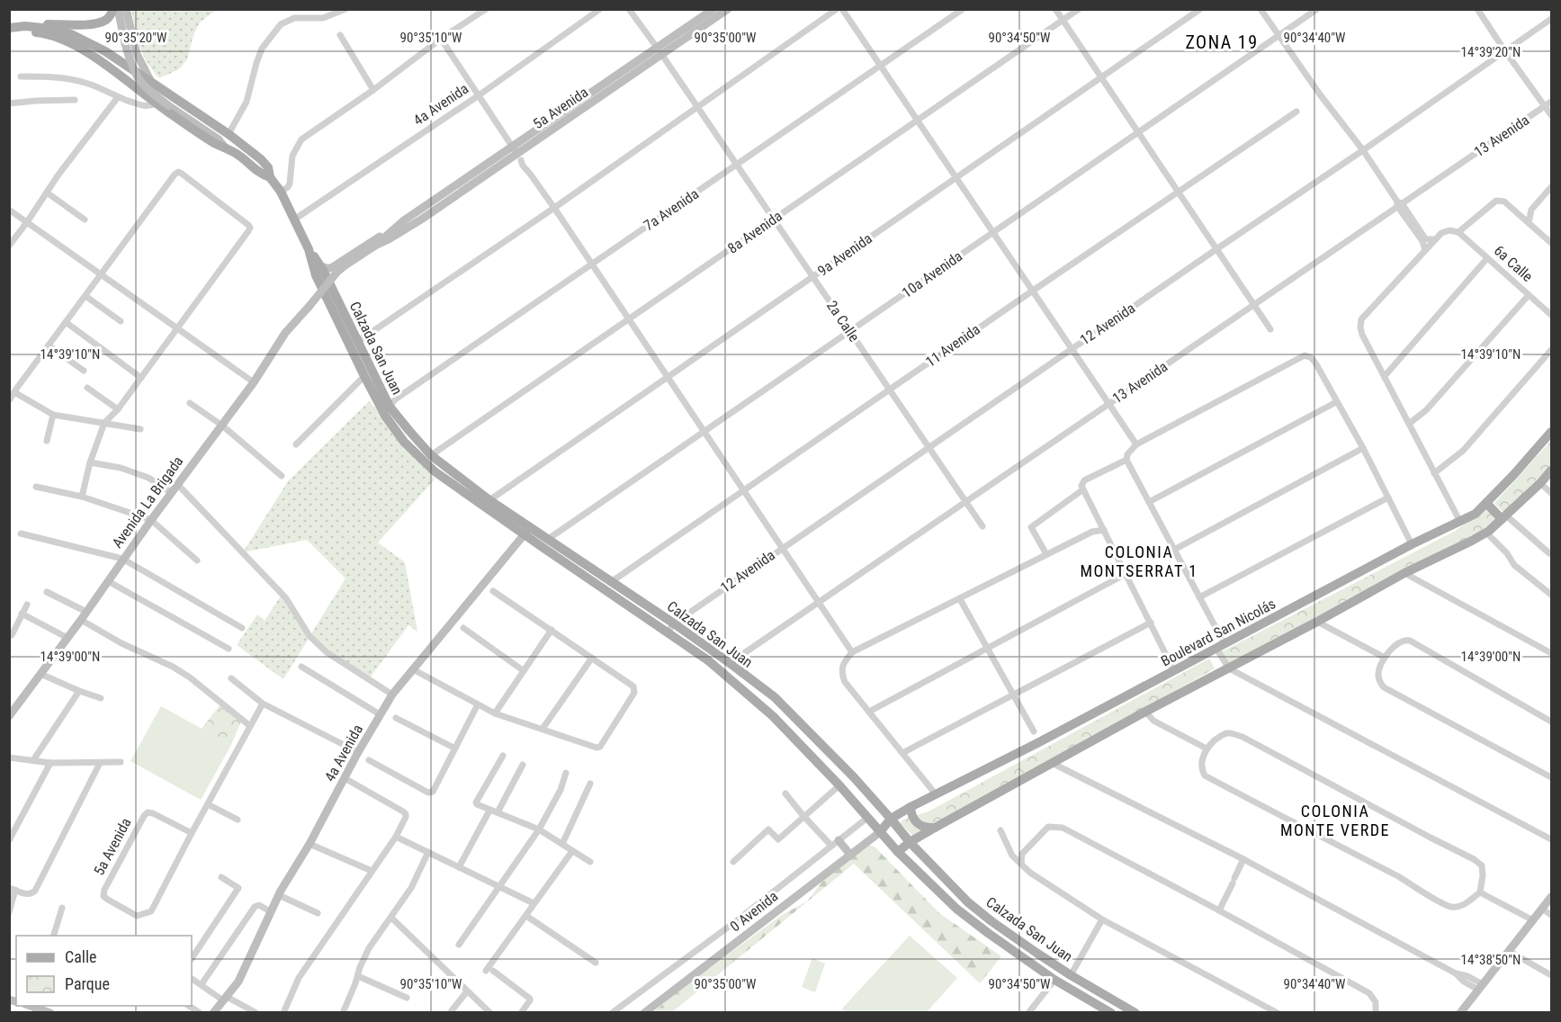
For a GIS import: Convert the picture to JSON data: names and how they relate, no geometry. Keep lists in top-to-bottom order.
{
  "streets": {
    "main road": [
      "4a Avenida",
      "5a Avenida",
      "Calzada San Juan",
      "Avenida La Brigada",
      "Boulevard San Nicolás",
      "0 Avenida"
    ],
    "street": [
      "13 Avenida",
      "7a Avenida",
      "8a Avenida",
      "9a Avenida",
      "6a Calle",
      "10a Avenida",
      "2a Calle",
      "12 Avenida",
      "11 Avenida"
    ]
  },
  "crossings": [
    ["4a Avenida", "Calzada San Juan"],
    ["5a Avenida", "2a Calle"],
    ["5a Avenida", "Calzada San Juan"],
    ["5a Avenida", "Avenida La Brigada"],
    ["13 Avenida", "2a Calle"],
    ["13 Avenida", "Calzada San Juan"],
    ["7a Avenida", "2a Calle"],
    ["7a Avenida", "Calzada San Juan"],
    ["8a Avenida", "2a Calle"],
    ["8a Avenida", "Calzada San Juan"],
    ["9a Avenida", "2a Calle"],
    ["9a Avenida", "Calzada San Juan"],
    ["10a Avenida", "2a Calle"],
    ["10a Avenida", "Calzada San Juan"],
    ["2a Calle", "12 Avenida"],
    ["2a Calle", "11 Avenida"],
    ["12 Avenida", "Calzada San Juan"],
    ["11 Avenida", "Calzada San Juan"],
    ["Calzada San Juan", "Boulevard San Nicolás"],
    ["Calzada San Juan", "0 Avenida"],
    ["Boulevard San Nicolás", "0 Avenida"]
  ],
  "districts": ["ZONA 19", "COLONIA MONTSERRAT 1", "COLONIA MONTE VERDE"],
  "legend": ["Calle", "Parque"],
  "coordinates": [
    "90°35'20\"W",
    "90°35'10\"W",
    "90°35'00\"W",
    "90°34'50\"W",
    "90°34'40\"W",
    "14°39'20\"N",
    "14°39'10\"N",
    "14°39'00\"N",
    "14°38'50\"N"
  ]
}
